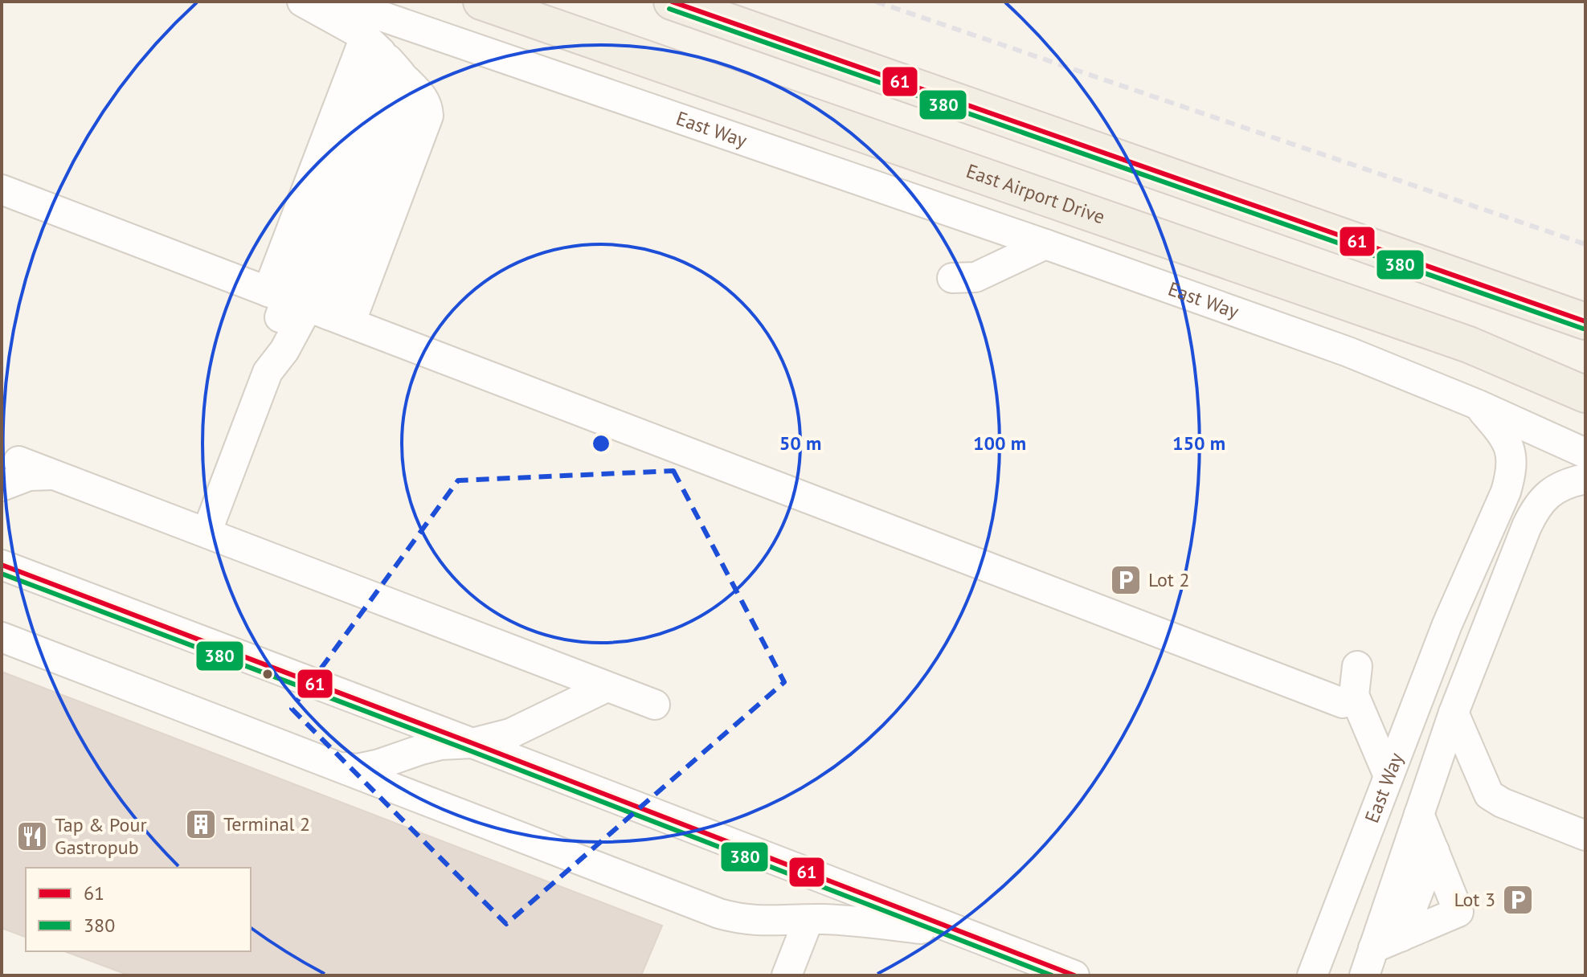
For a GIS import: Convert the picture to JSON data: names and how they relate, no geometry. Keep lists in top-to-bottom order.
{
  "streets": {
    "main road": ["East Airport Drive"],
    "lane": ["East Way"]
  },
  "places": {
    "parking": ["Lot 2", "Lot 3"],
    "building": ["Terminal 2"],
    "restaurant": ["Tap & Pour Gastropub"]
  },
  "lines": ["transit line 61", "transit line 380"],
  "legend": ["61", "380"],
  "rings": ["50 m", "100 m", "150 m"]
}
